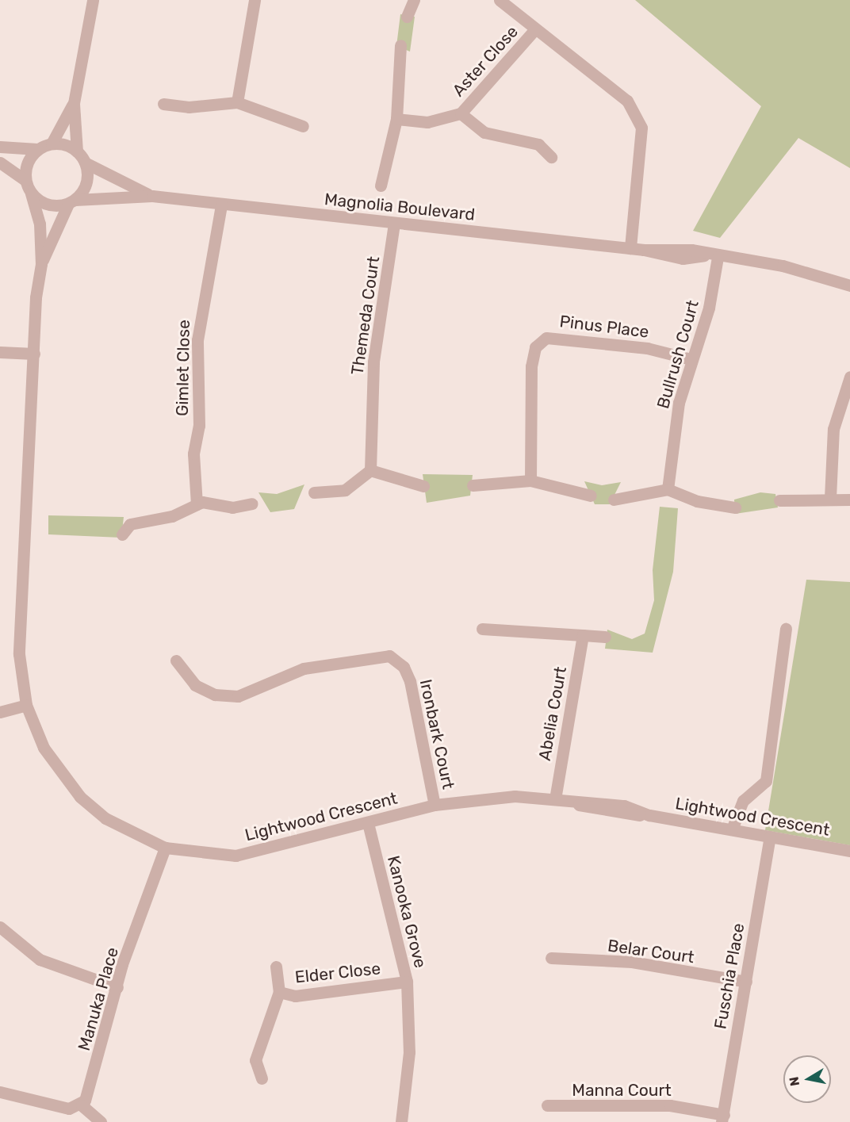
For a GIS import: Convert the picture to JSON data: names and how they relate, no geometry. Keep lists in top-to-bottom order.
{
  "streets": {
    "street": [
      "Aster Close",
      "Magnolia Boulevard",
      "Themeda Court",
      "Pinus Place",
      "Bullrush Court",
      "Gimlet Close",
      "Abelia Court",
      "Ironbark Court",
      "Lightwood Crescent",
      "Kanooka Grove",
      "Belar Court",
      "Elder Close",
      "Fuschia Place",
      "Manuka Place",
      "Manna Court"
    ]
  },
  "crossings": [
    ["Magnolia Boulevard", "Themeda Court"],
    ["Magnolia Boulevard", "Bullrush Court"],
    ["Magnolia Boulevard", "Gimlet Close"],
    ["Magnolia Boulevard", "Lightwood Crescent"],
    ["Pinus Place", "Bullrush Court"],
    ["Abelia Court", "Lightwood Crescent"],
    ["Ironbark Court", "Lightwood Crescent"],
    ["Lightwood Crescent", "Kanooka Grove"],
    ["Lightwood Crescent", "Fuschia Place"],
    ["Lightwood Crescent", "Manuka Place"],
    ["Kanooka Grove", "Elder Close"],
    ["Belar Court", "Fuschia Place"],
    ["Fuschia Place", "Manna Court"]
  ],
  "north": "left"
}
